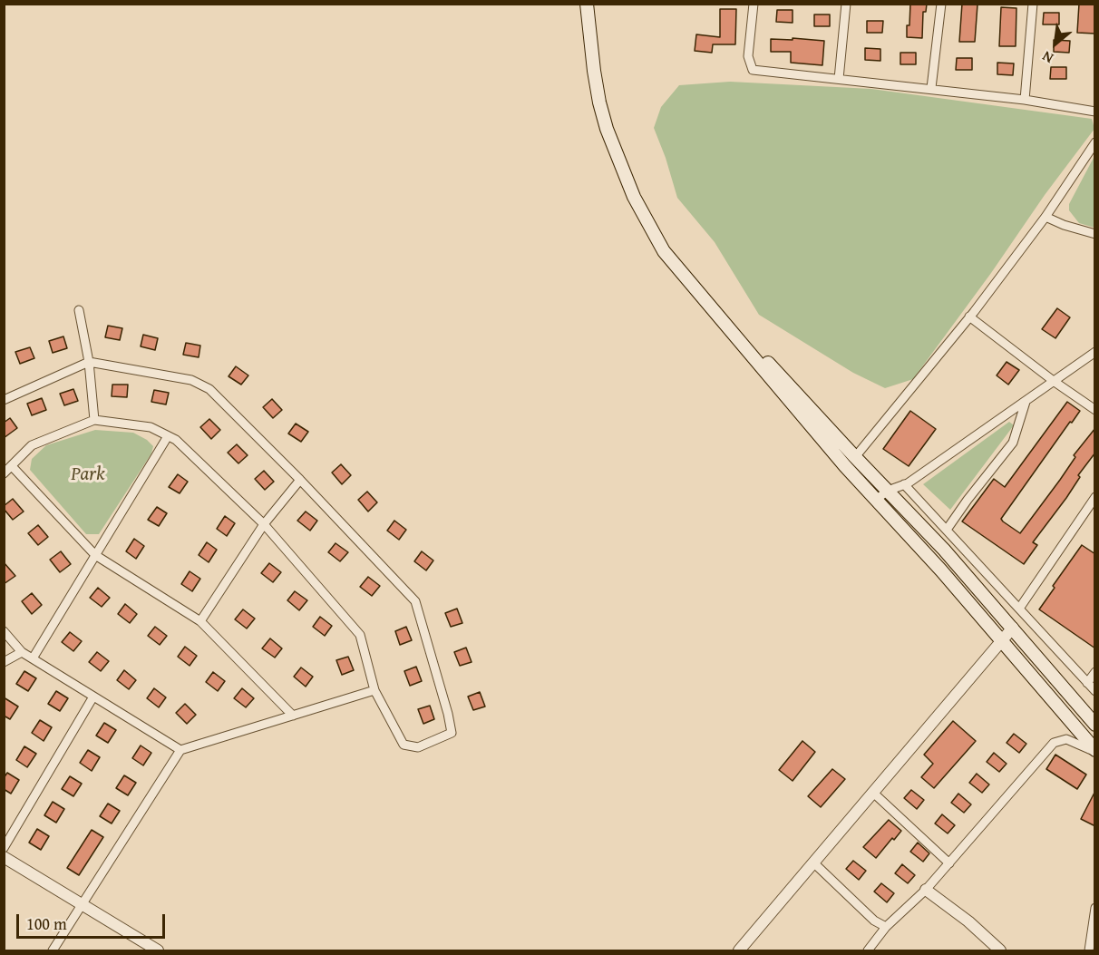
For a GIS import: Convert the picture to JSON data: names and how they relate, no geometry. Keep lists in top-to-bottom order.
{
  "parks": ["Park"],
  "scale_bar": "100 m",
  "north": "bottom left"
}
